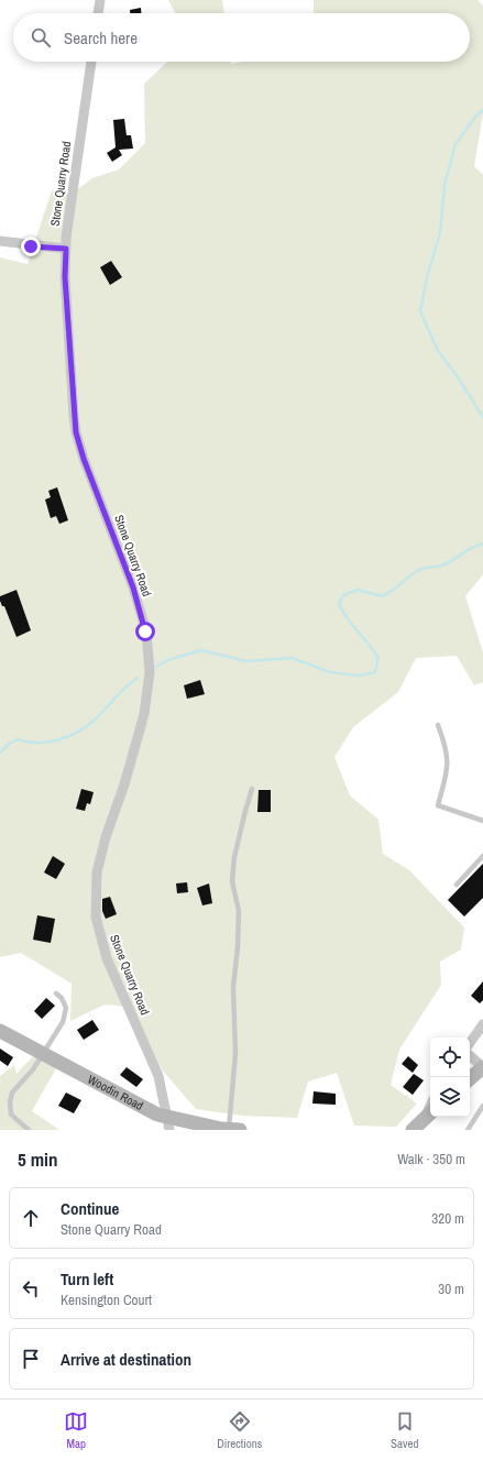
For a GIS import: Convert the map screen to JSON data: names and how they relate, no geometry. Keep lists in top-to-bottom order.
{
  "streets": {
    "street": ["Stone Quarry Road", "Woodin Road"]
  },
  "crossings": [
    ["Stone Quarry Road", "Woodin Road"]
  ],
  "page": {
    "search": "Search here",
    "heading": ["5 min", "Walk · 350 m"],
    "list": [
      ["Continue", "Stone Quarry Road", "320 m"],
      ["Turn left", "Kensington Court", "30 m"],
      "Arrive at destination"
    ],
    "nav": ["Map", "Directions", "Saved"]
  }
}
